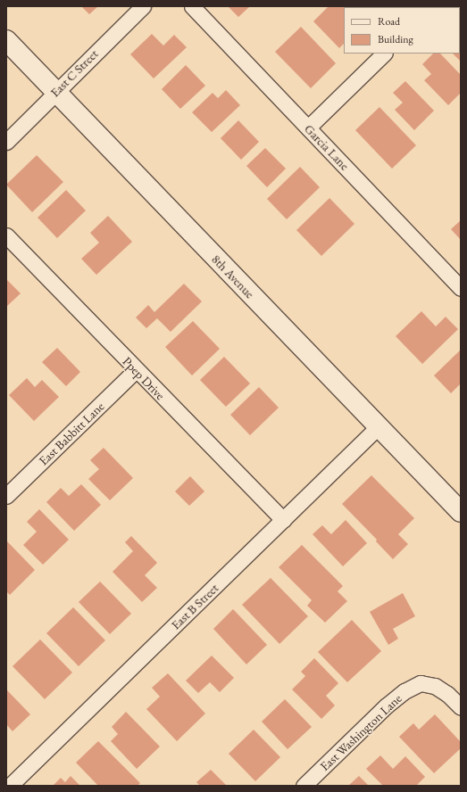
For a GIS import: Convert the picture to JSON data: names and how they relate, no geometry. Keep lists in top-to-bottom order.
{
  "streets": {
    "main road": ["8th Avenue"],
    "street": [
      "East C Street",
      "Garcia Lane",
      "Ppep Drive",
      "East Babbitt Lane",
      "East B Street",
      "East Washington Lane"
    ]
  },
  "crossings": [
    ["East C Street", "8th Avenue"],
    ["8th Avenue", "East B Street"],
    ["Ppep Drive", "East Babbitt Lane"],
    ["Ppep Drive", "East B Street"]
  ],
  "legend": ["Road", "Building"]
}
